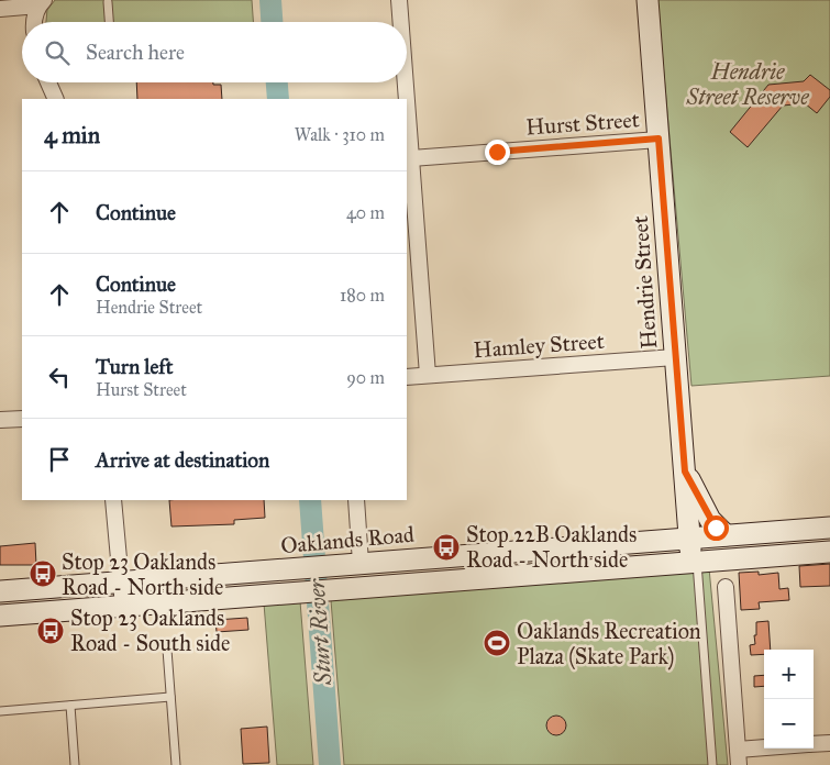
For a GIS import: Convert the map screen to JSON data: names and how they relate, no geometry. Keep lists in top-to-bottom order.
{
  "streets": {
    "main road": ["Hendrie Street", "Oaklands Road"],
    "street": ["Hurst Street", "Hamley Street"]
  },
  "crossings": [
    ["Hurst Street", "Hendrie Street"],
    ["Hendrie Street", "Hamley Street"],
    ["Hendrie Street", "Oaklands Road"]
  ],
  "water": ["Sturt River"],
  "parks": ["Hendrie Street Reserve"],
  "places": {
    "bus stop": ["Stop 22B Oaklands Road - North side", "Stop 23 Oaklands Road - North side", "Stop 23 Oaklands Road - South side"],
    "sports": ["Oaklands Recreation Plaza (Skate Park)"]
  },
  "page": {
    "search": "Search here",
    "heading": ["4 min", "Walk · 310 m"],
    "list": [
      ["Continue", "40 m"],
      ["Continue", "Hendrie Street", "180 m"],
      ["Turn left", "Hurst Street", "90 m"],
      "Arrive at destination"
    ],
    "map_buttons": ["+", "−"]
  }
}
